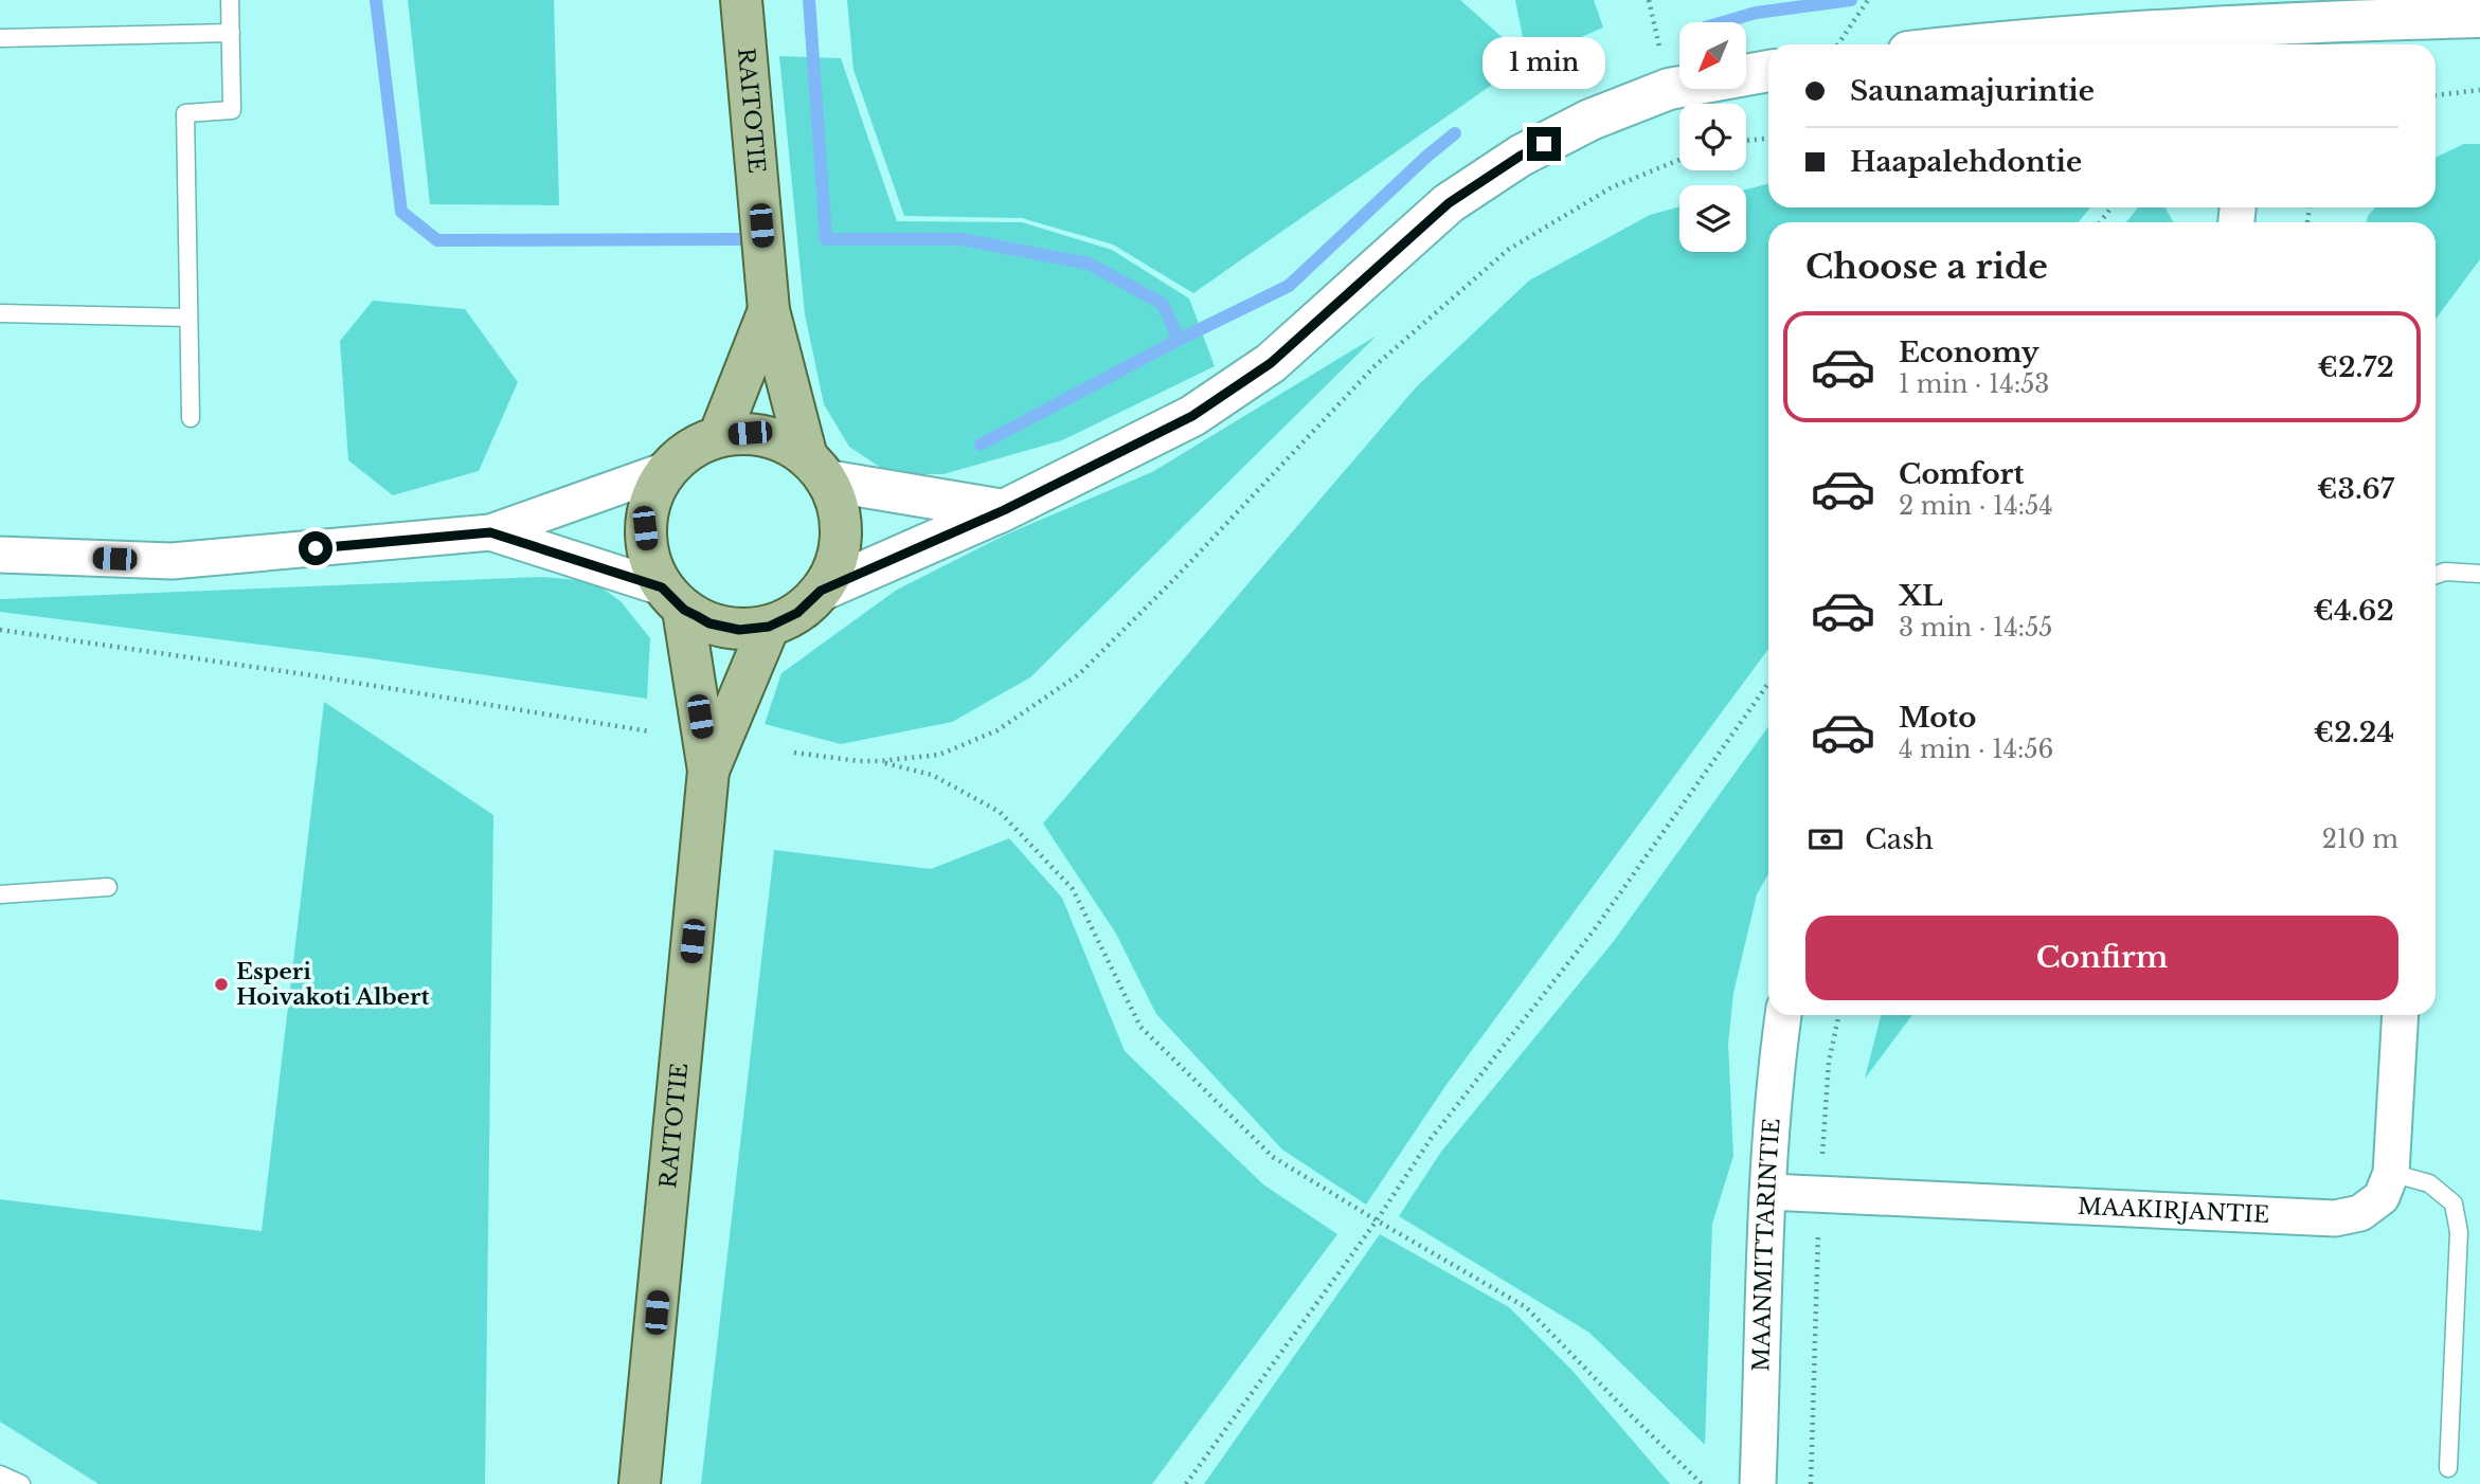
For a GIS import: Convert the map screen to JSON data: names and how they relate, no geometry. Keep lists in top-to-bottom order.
{
  "streets": {
    "main road": ["RAITOTIE"],
    "street": ["MAAKIRJANTIE", "MAANMITTARINTIE"]
  },
  "crossings": [
    ["MAAKIRJANTIE", "MAANMITTARINTIE"]
  ],
  "places": ["Esperi Hoivakoti Albert"],
  "north": "bottom left",
  "page": {
    "bubble": "1 min",
    "banner": ["Saunamajurintie", "Haapalehdontie"],
    "heading": "Choose a ride",
    "list": [
      {
        "name": "Economy",
        "note": "1 min · 14:53",
        "value": "€2.72"
      },
      {
        "name": "Comfort",
        "note": "2 min · 14:54",
        "value": "€3.67"
      },
      {
        "name": "XL",
        "note": "3 min · 14:55",
        "value": "€4.62"
      },
      {
        "name": "Moto",
        "note": "4 min · 14:56",
        "value": "€2.24"
      }
    ],
    "pay": ["Cash", "210 m"],
    "buttons": "Confirm"
  }
}
